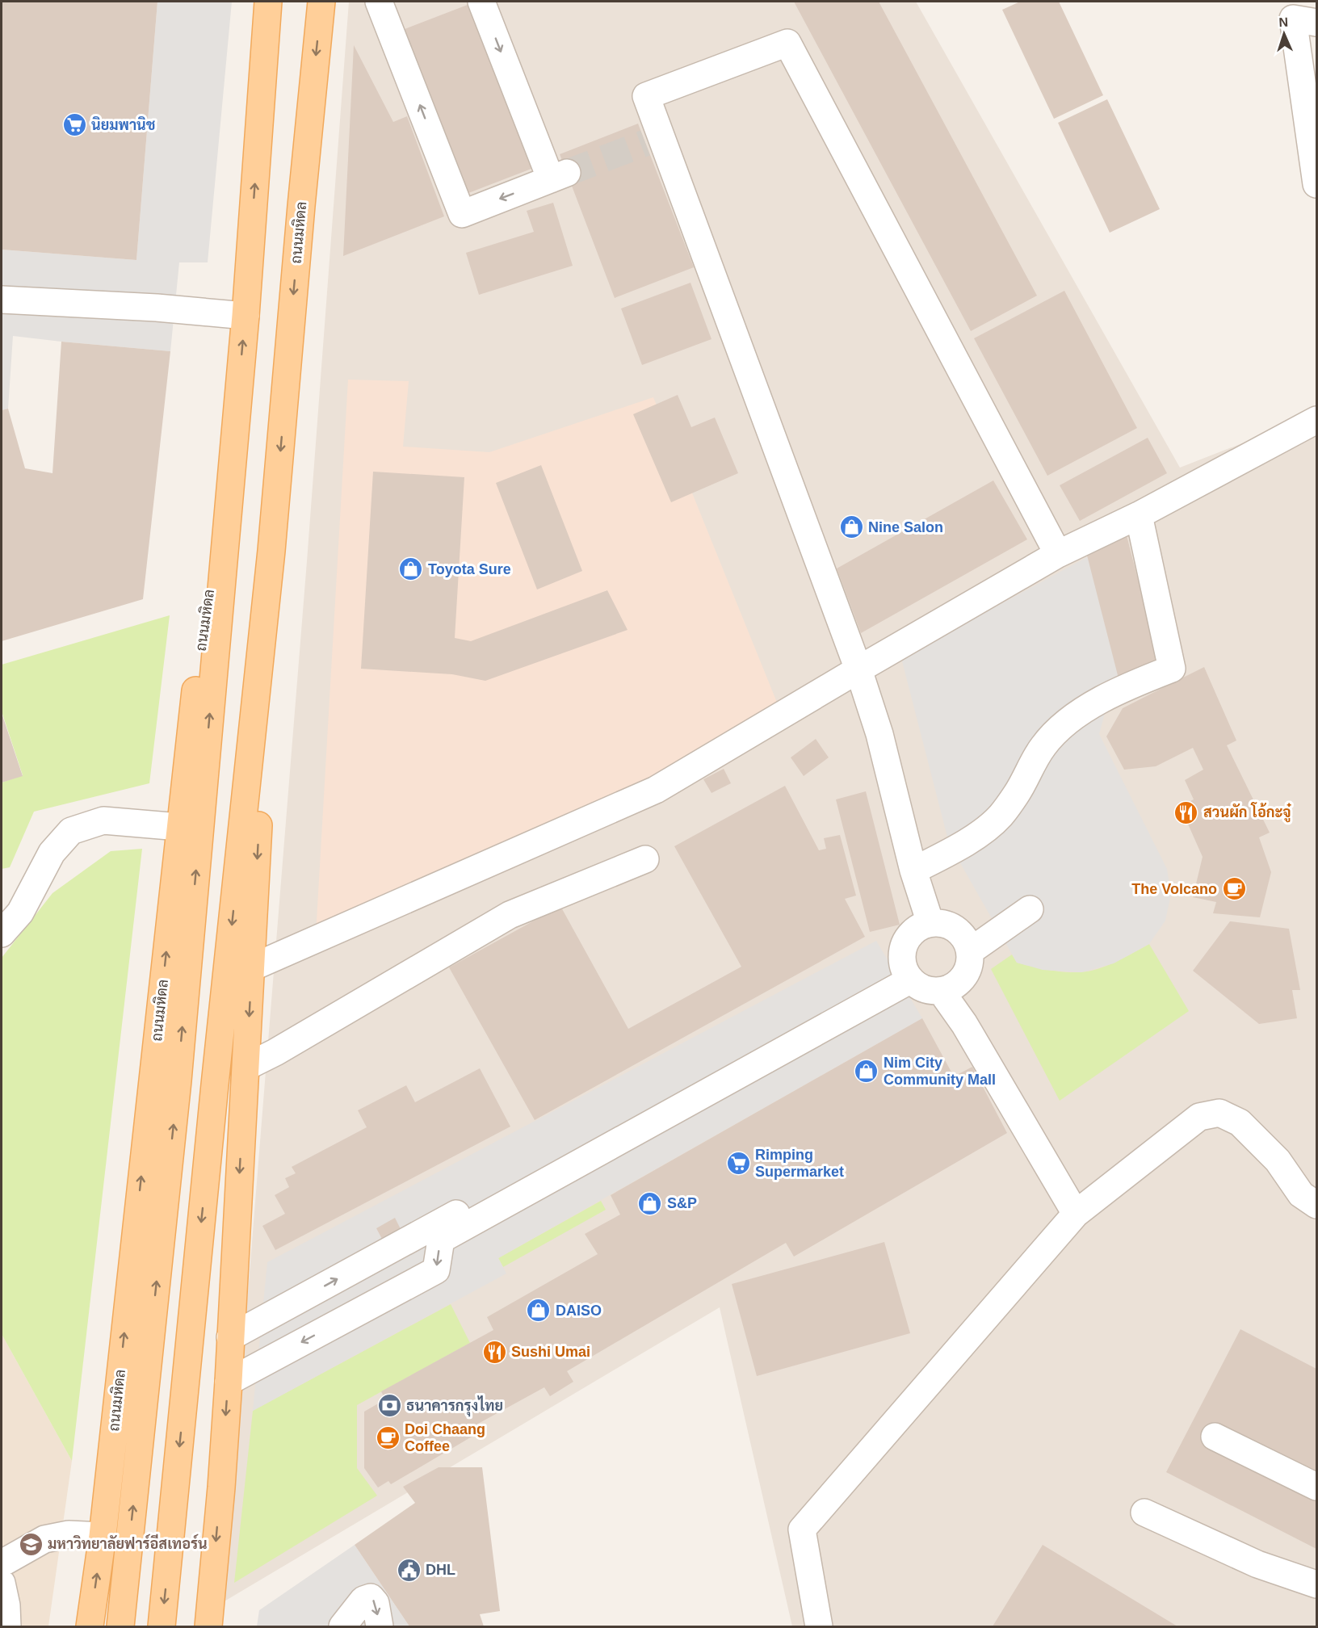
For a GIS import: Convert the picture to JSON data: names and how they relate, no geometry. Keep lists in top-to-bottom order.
{
  "streets": {
    "main road": ["ถนนมหิดล"]
  },
  "places": {
    "supermarket": ["นิยมพานิช", "Rimping Supermarket"],
    "shop": [
      "Nine Salon",
      "Toyota Sure",
      "Nim City Community Mall",
      "S&P",
      "DAISO"
    ],
    "restaurant": ["สวนผัก โอ้กะจู๋", "Sushi Umai"],
    "cafe": ["The Volcano", "Doi Chaang Coffee"],
    "bank": ["ธนาคารกรุงไทย"],
    "school or university": ["มหาวิทยาลัยฟาร์อีสเทอร์น"],
    "public building": ["DHL"]
  },
  "north": "top"
}
